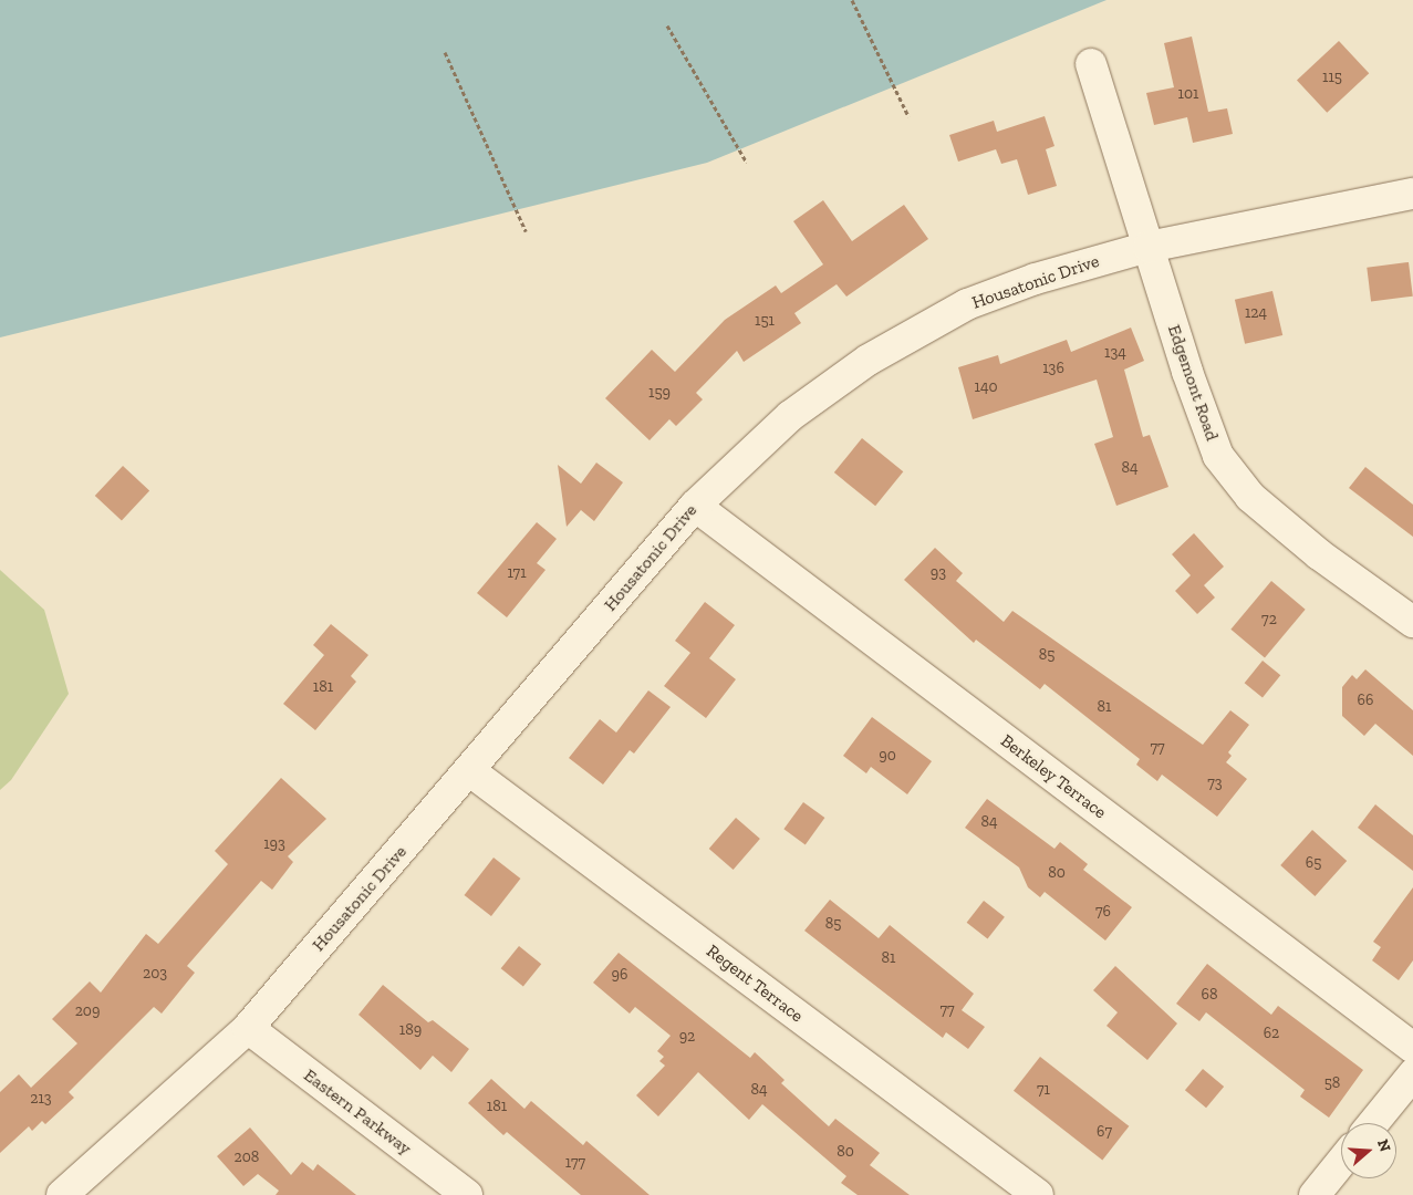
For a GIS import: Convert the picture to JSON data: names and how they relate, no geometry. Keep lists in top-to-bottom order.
{
  "streets": {
    "street": [
      "Housatonic Drive",
      "Edgemont Road",
      "Berkeley Terrace",
      "Regent Terrace",
      "Eastern Parkway"
    ]
  },
  "crossings": [
    ["Housatonic Drive", "Edgemont Road"],
    ["Housatonic Drive", "Berkeley Terrace"],
    ["Housatonic Drive", "Regent Terrace"],
    ["Housatonic Drive", "Eastern Parkway"]
  ],
  "house_numbers": [
    "115",
    "101",
    "124",
    "151",
    "134",
    "136",
    "140",
    "159",
    "84",
    "171",
    "93",
    "72",
    "85",
    "181",
    "66",
    "81",
    "77",
    "90",
    "73",
    "84",
    "193",
    "65",
    "80",
    "76",
    "85",
    "81",
    "203",
    "96",
    "68",
    "77",
    "209",
    "189",
    "62",
    "92",
    "58",
    "84",
    "71",
    "213",
    "181",
    "67",
    "80",
    "208",
    "177"
  ],
  "north": "right"
}
